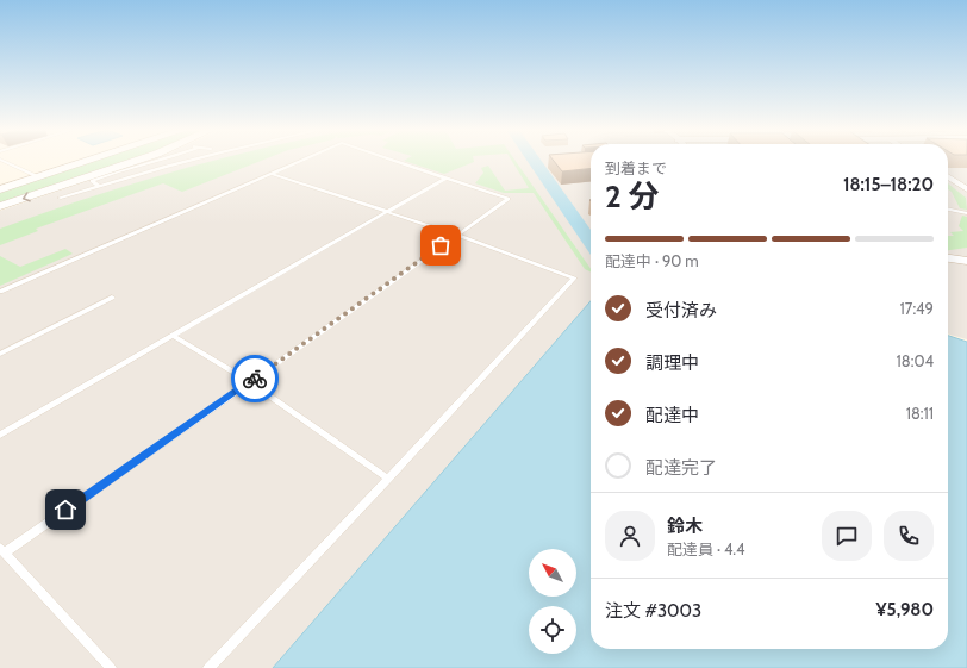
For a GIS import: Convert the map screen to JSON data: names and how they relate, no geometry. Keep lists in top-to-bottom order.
{
  "north": "top left",
  "page": {
    "heading": ["2 分", "到着まで", "18:15–18:20"],
    "panel": [
      "鈴木",
      "配達員 · 4.4",
      "注文 #3003",
      "¥5,980"
    ],
    "bar": "配達中 · 90 m",
    "list": [
      ["受付済み", "17:49"],
      ["調理中", "18:04"],
      ["配達中", "18:11"],
      "配達完了"
    ]
  }
}
